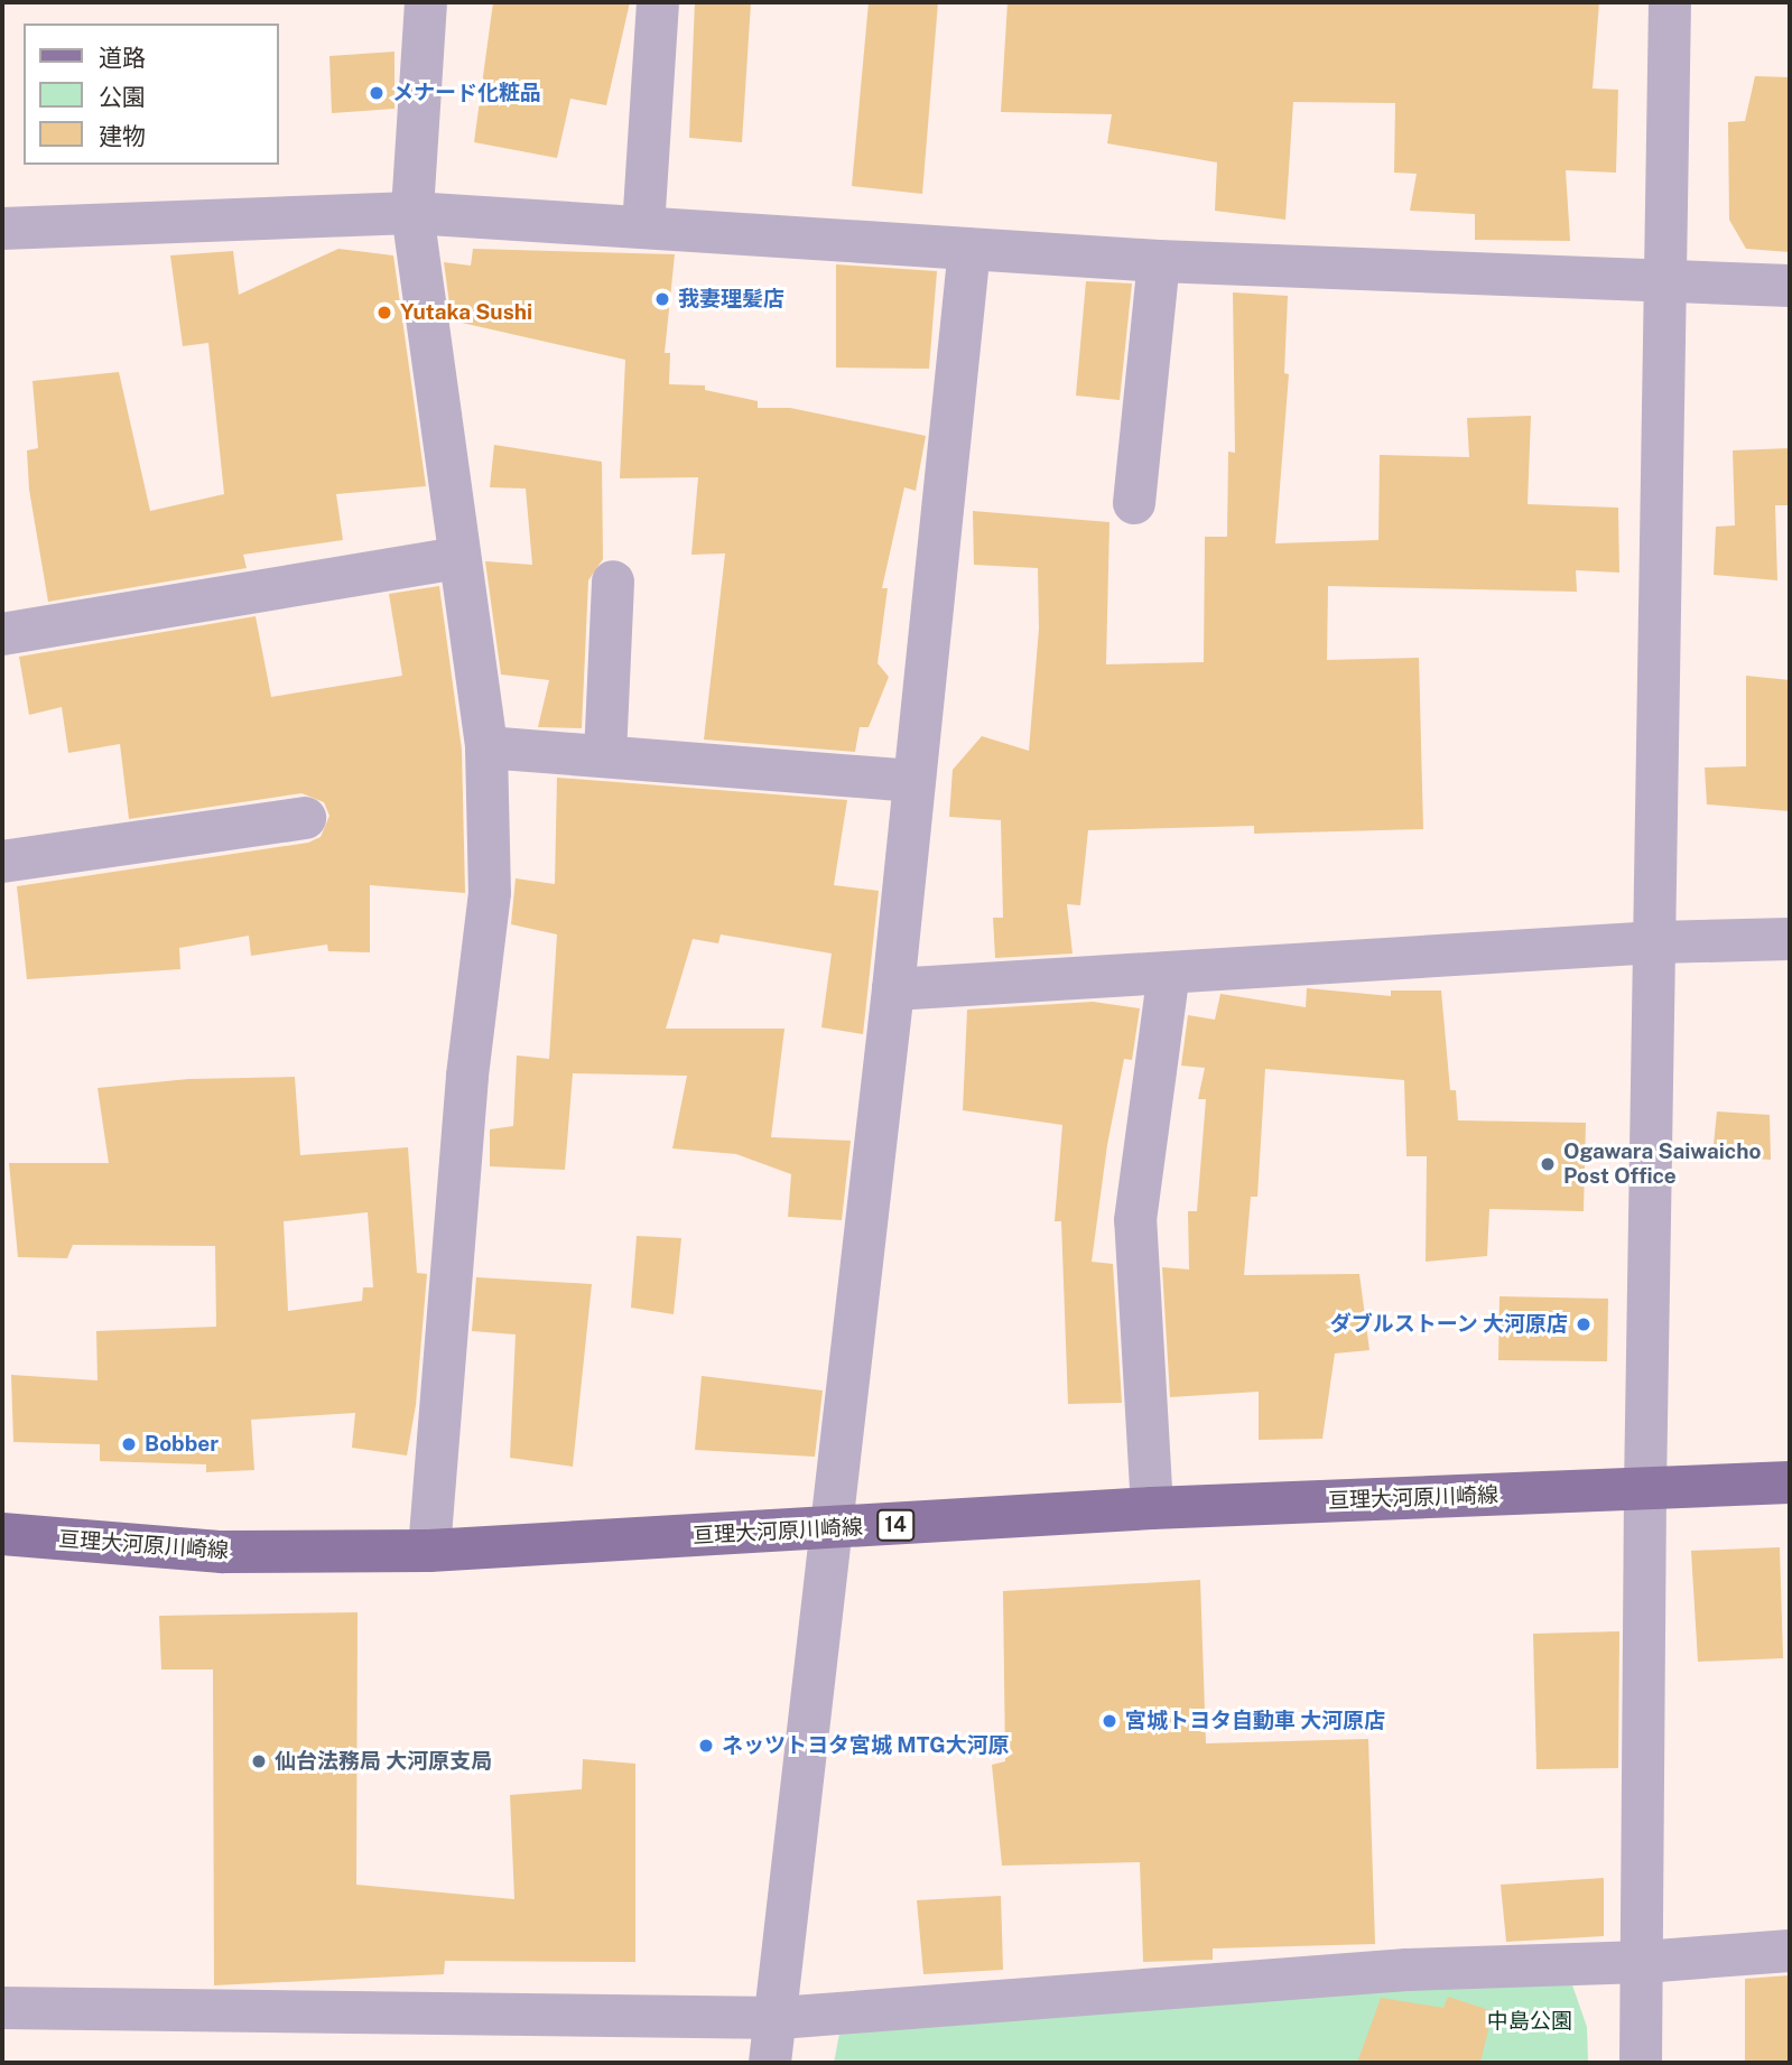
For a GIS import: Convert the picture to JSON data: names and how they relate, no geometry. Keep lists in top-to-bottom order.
{
  "streets": {
    "main road": ["亘理大河原川崎線", "14"]
  },
  "parks": ["中島公園"],
  "places": [
    "メナード化粧品",
    "我妻理髪店",
    "Yutaka Sushi",
    "Ogawara Saiwaicho Post Office",
    "ダブルストーン 大河原店",
    "Bobber",
    "宮城トヨタ自動車 大河原店",
    "ネッツトヨタ宮城 MTG大河原",
    "仙台法務局 大河原支局"
  ],
  "legend": ["道路", "公園", "建物"]
}
